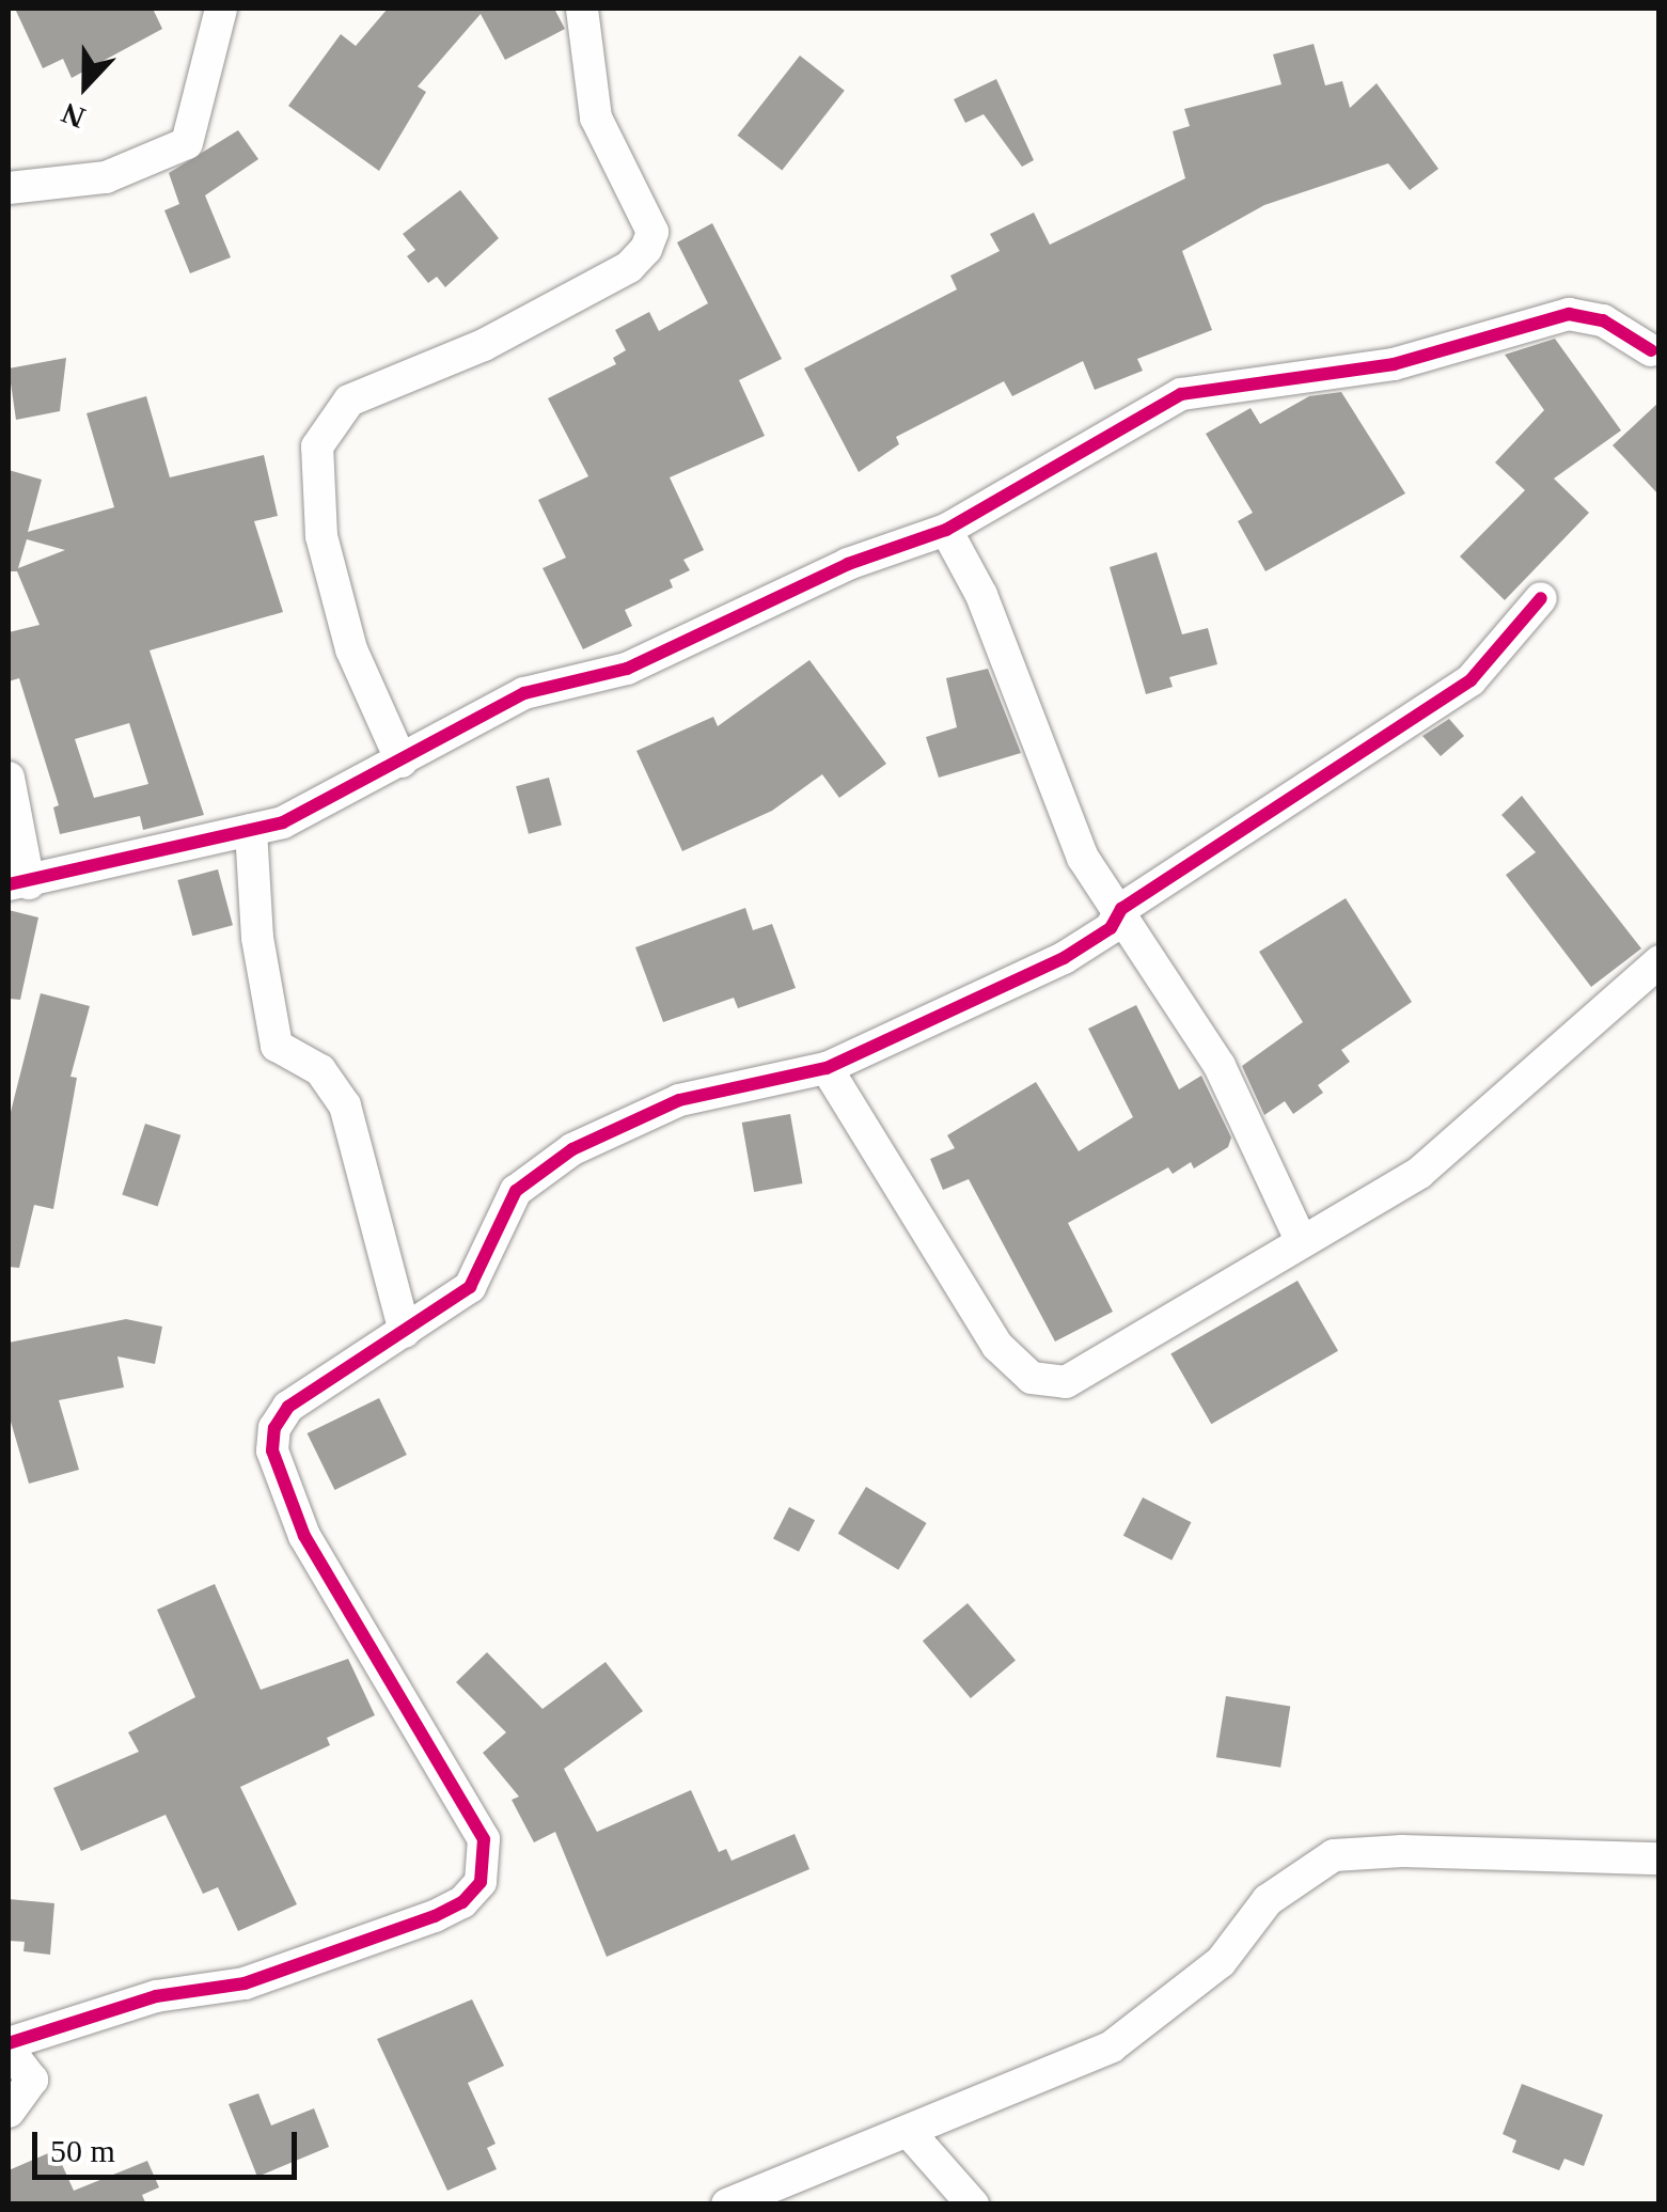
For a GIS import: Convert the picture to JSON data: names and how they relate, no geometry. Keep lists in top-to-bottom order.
{
  "scale_bar": "50 m",
  "north": "bottom"
}
